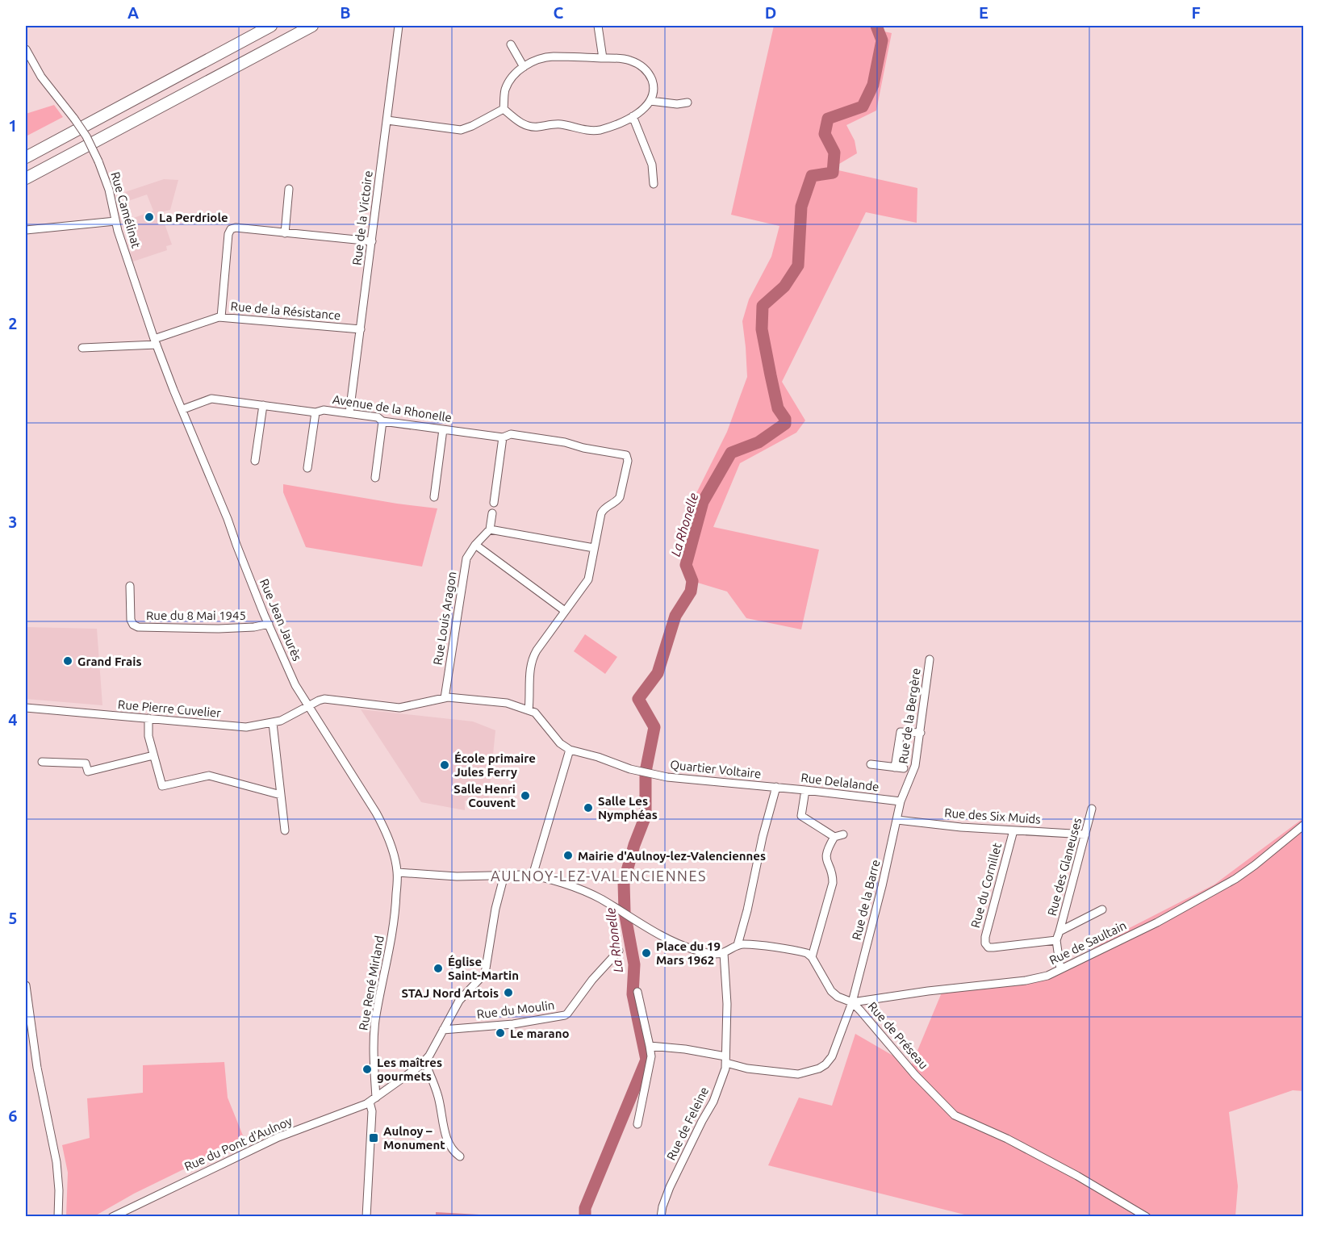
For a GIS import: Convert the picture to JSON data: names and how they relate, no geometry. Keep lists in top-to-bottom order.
{
  "streets": {
    "street": [
      "Rue Camélinat",
      "Rue de la Victoire",
      "Rue de la Résistance",
      "Avenue de la Rhonelle",
      "Rue du 8 Mai 1945",
      "Rue Louis Aragon",
      "Rue Jean Jaurès",
      "Rue Pierre Cuvelier",
      "Rue de la Bergère",
      "Quartier Voltaire",
      "Rue Delalande",
      "Rue des Six Muids",
      "Rue des Glaneuses",
      "Rue du Cornillet",
      "Rue de la Barre",
      "Rue de Saultain",
      "Rue René Mirland",
      "Rue du Moulin",
      "Rue de Préseau",
      "Rue de Feleine",
      "Rue du Pont d'Aulnoy"
    ]
  },
  "crossings": [
    ["Rue Camélinat", "Rue de la Résistance"],
    ["Rue Camélinat", "Rue Jean Jaurès"],
    ["Rue de la Victoire", "Rue de la Résistance"],
    ["Rue de la Victoire", "Avenue de la Rhonelle"],
    ["Avenue de la Rhonelle", "Rue Jean Jaurès"],
    ["Rue du 8 Mai 1945", "Rue Jean Jaurès"],
    ["Rue Louis Aragon", "Rue Pierre Cuvelier"],
    ["Rue Jean Jaurès", "Rue Pierre Cuvelier"],
    ["Rue Jean Jaurès", "Rue René Mirland"],
    ["Rue de la Bergère", "Rue Delalande"],
    ["Rue de la Bergère", "Rue de la Barre"],
    ["Quartier Voltaire", "Rue Delalande"],
    ["Rue Delalande", "Rue de la Barre"],
    ["Rue des Six Muids", "Rue des Glaneuses"],
    ["Rue des Six Muids", "Rue du Cornillet"],
    ["Rue des Six Muids", "Rue de la Barre"],
    ["Rue des Glaneuses", "Rue du Cornillet"],
    ["Rue de la Barre", "Rue de Saultain"],
    ["Rue de la Barre", "Rue de Préseau"],
    ["Rue de la Barre", "Rue de Feleine"],
    ["Rue de Saultain", "Rue de Préseau"],
    ["Rue René Mirland", "Rue du Pont d'Aulnoy"]
  ],
  "districts": ["AULNOY-LEZ-VALENCIENNES"],
  "water": ["La Rhonelle"],
  "places": {
    "other": [
      "La Perdriole",
      "Grand Frais",
      "École primaire Jules Ferry",
      "Salle Henri Couvent",
      "Salle Les Nymphéas",
      "Mairie d'Aulnoy-lez-Valenciennes",
      "Place du 19 Mars 1962",
      "Église Saint-Martin",
      "STAJ Nord Artois",
      "Le marano",
      "Les maîtres gourmets"
    ],
    "transit": ["Aulnoy – Monument"]
  },
  "grid": {
    "columns": [
      "A",
      "B",
      "C",
      "D",
      "E",
      "F"
    ],
    "rows": [
      "1",
      "2",
      "3",
      "4",
      "5",
      "6"
    ]
  }
}
